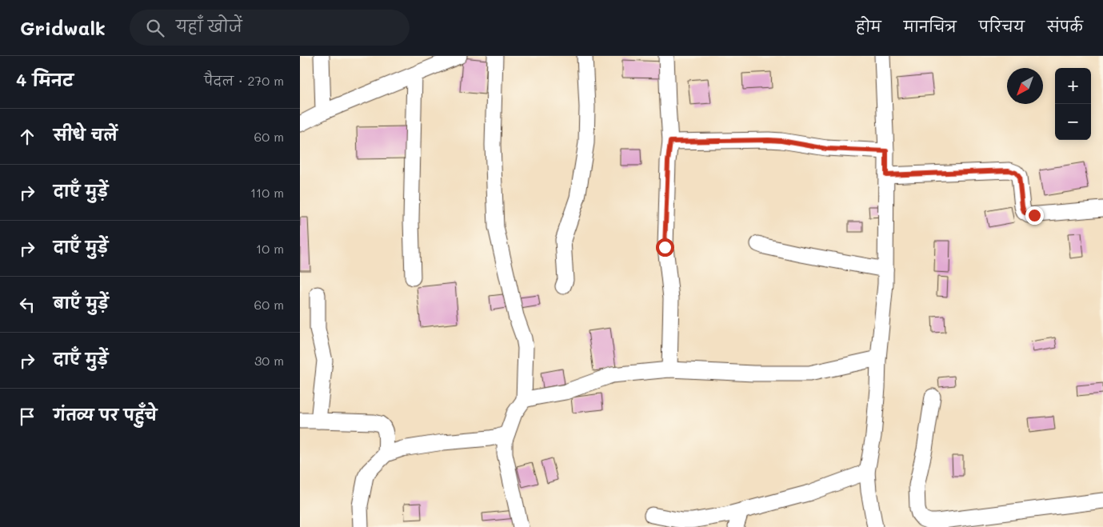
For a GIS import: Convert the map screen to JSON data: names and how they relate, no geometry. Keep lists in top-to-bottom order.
{
  "north": "bottom left",
  "page": {
    "header": "Gridwalk",
    "search": "यहाँ खोजें",
    "nav": [
      "होम",
      "मानचित्र",
      "परिचय",
      "संपर्क"
    ],
    "heading": ["4 मिनट", "पैदल · 270 m"],
    "map_buttons": ["+", "−"],
    "list": [
      ["सीधे चलें", "60 m"],
      ["दाएँ मुड़ें", "110 m"],
      ["दाएँ मुड़ें", "10 m"],
      ["बाएँ मुड़ें", "60 m"],
      ["दाएँ मुड़ें", "30 m"],
      "गंतव्य पर पहुँचे"
    ]
  }
}
